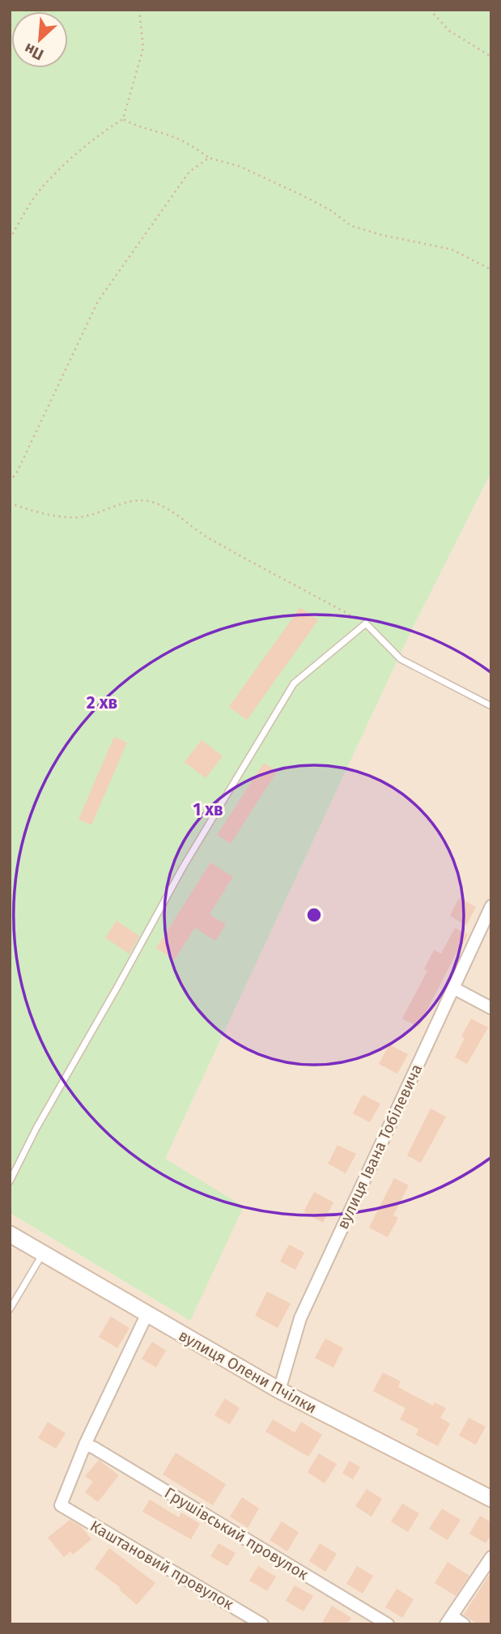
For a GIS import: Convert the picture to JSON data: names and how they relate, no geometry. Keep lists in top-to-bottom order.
{
  "streets": {
    "street": [
      "вулиця Івана Тобілевича",
      "вулиця Олени Пчілки",
      "Грушівський провулок",
      "Каштановий провулок"
    ]
  },
  "crossings": [
    ["вулиця Івана Тобілевича", "вулиця Олени Пчілки"],
    ["Грушівський провулок", "Каштановий провулок"]
  ],
  "north": "bottom left",
  "rings": ["2 хв", "1 хв"]
}
